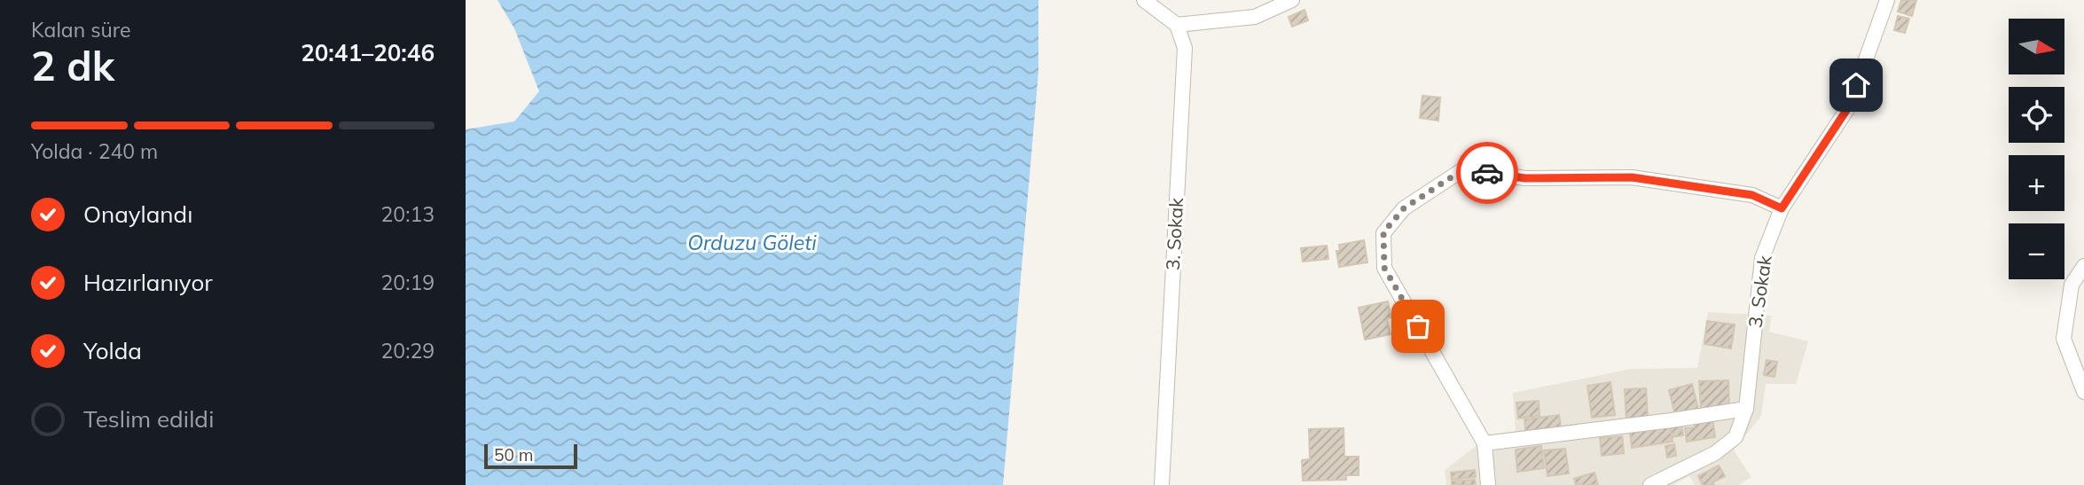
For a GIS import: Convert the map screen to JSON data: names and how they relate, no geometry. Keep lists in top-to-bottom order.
{
  "streets": {
    "street": ["3. Sokak"]
  },
  "water": ["Orduzu Göleti"],
  "scale_bar": "50 m",
  "north": "right",
  "page": {
    "heading": ["2 dk", "Kalan süre", "20:41–20:46"],
    "map_buttons": ["+", "−"],
    "bar": "Yolda · 240 m",
    "list": [
      ["Onaylandı", "20:13"],
      ["Hazırlanıyor", "20:19"],
      ["Yolda", "20:29"],
      "Teslim edildi"
    ],
    "scale": "50 m"
  }
}
